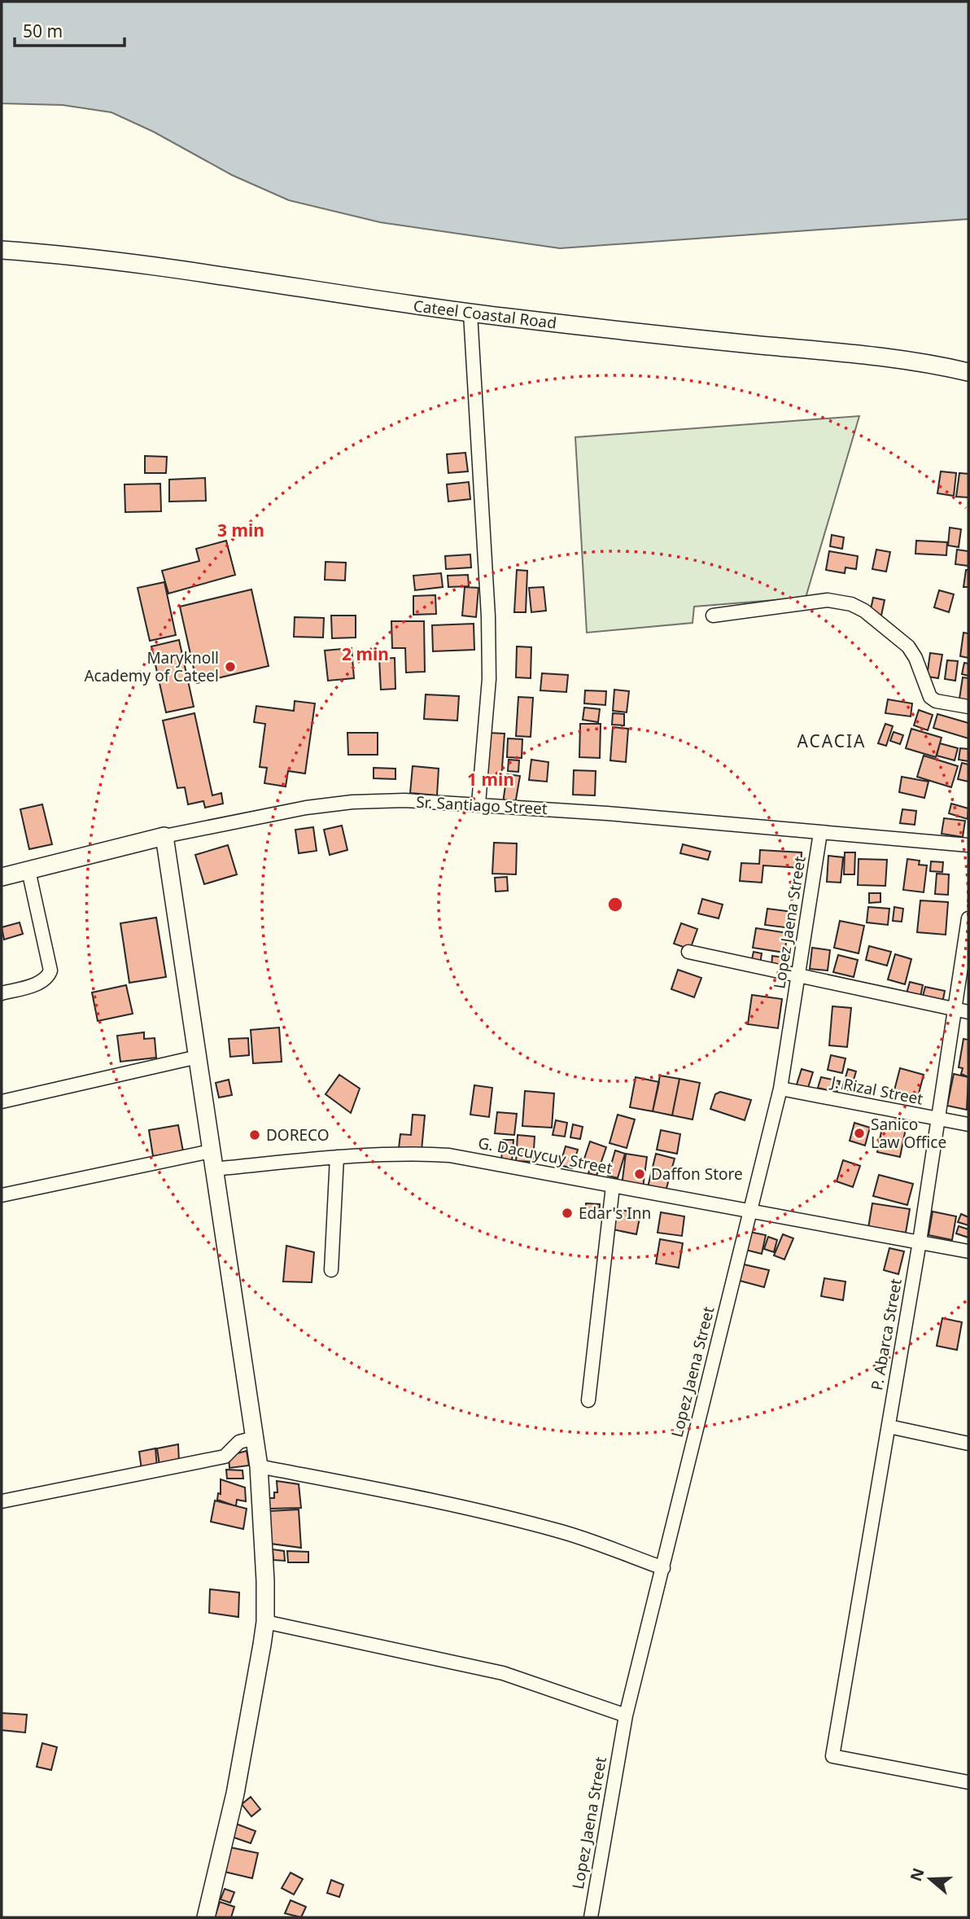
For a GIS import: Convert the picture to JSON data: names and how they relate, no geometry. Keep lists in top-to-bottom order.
{
  "streets": {
    "street": [
      "Cateel Coastal Road",
      "Sr. Santiago Street",
      "Lopez Jaena Street",
      "J. Rizal Street",
      "G. Dacuycuy Street",
      "P. Abarca Street"
    ]
  },
  "crossings": [
    ["Sr. Santiago Street", "Lopez Jaena Street"],
    ["Lopez Jaena Street", "J. Rizal Street"],
    ["Lopez Jaena Street", "G. Dacuycuy Street"],
    ["J. Rizal Street", "P. Abarca Street"],
    ["G. Dacuycuy Street", "P. Abarca Street"]
  ],
  "districts": ["ACACIA"],
  "places": [
    "Maryknoll Academy of Cateel",
    "Sanico Law Office",
    "DORECO",
    "Daffon Store",
    "Edar's Inn"
  ],
  "scale_bar": "50 m",
  "north": "left",
  "rings": ["3 min", "2 min", "1 min"]
}
